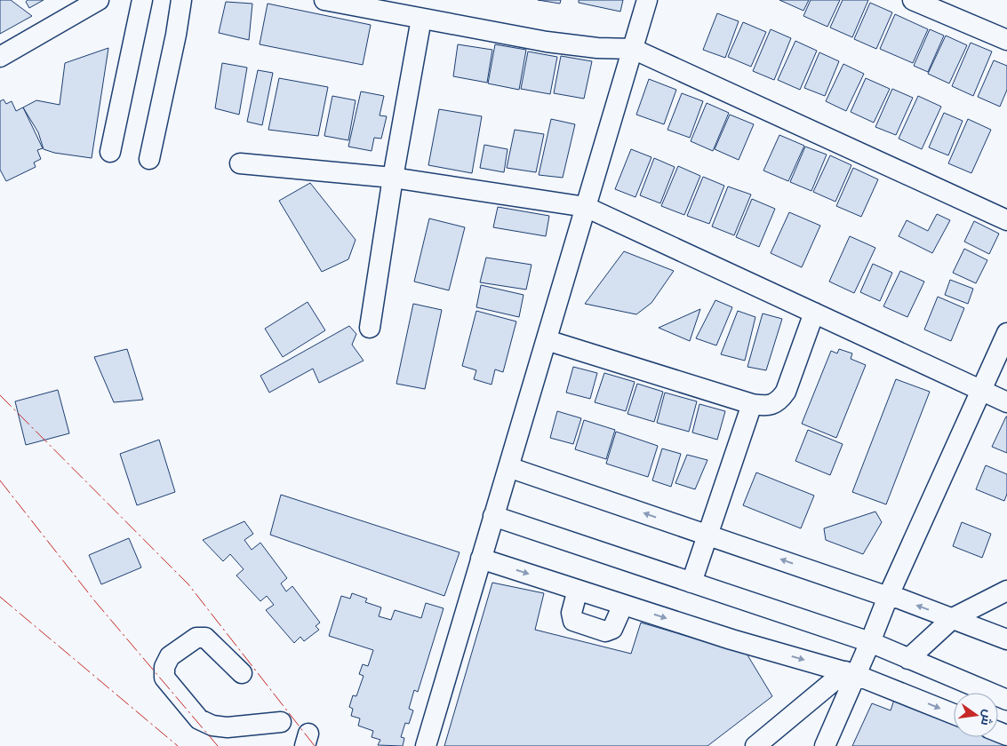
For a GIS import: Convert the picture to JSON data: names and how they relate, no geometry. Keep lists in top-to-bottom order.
{
  "north": "right"
}
